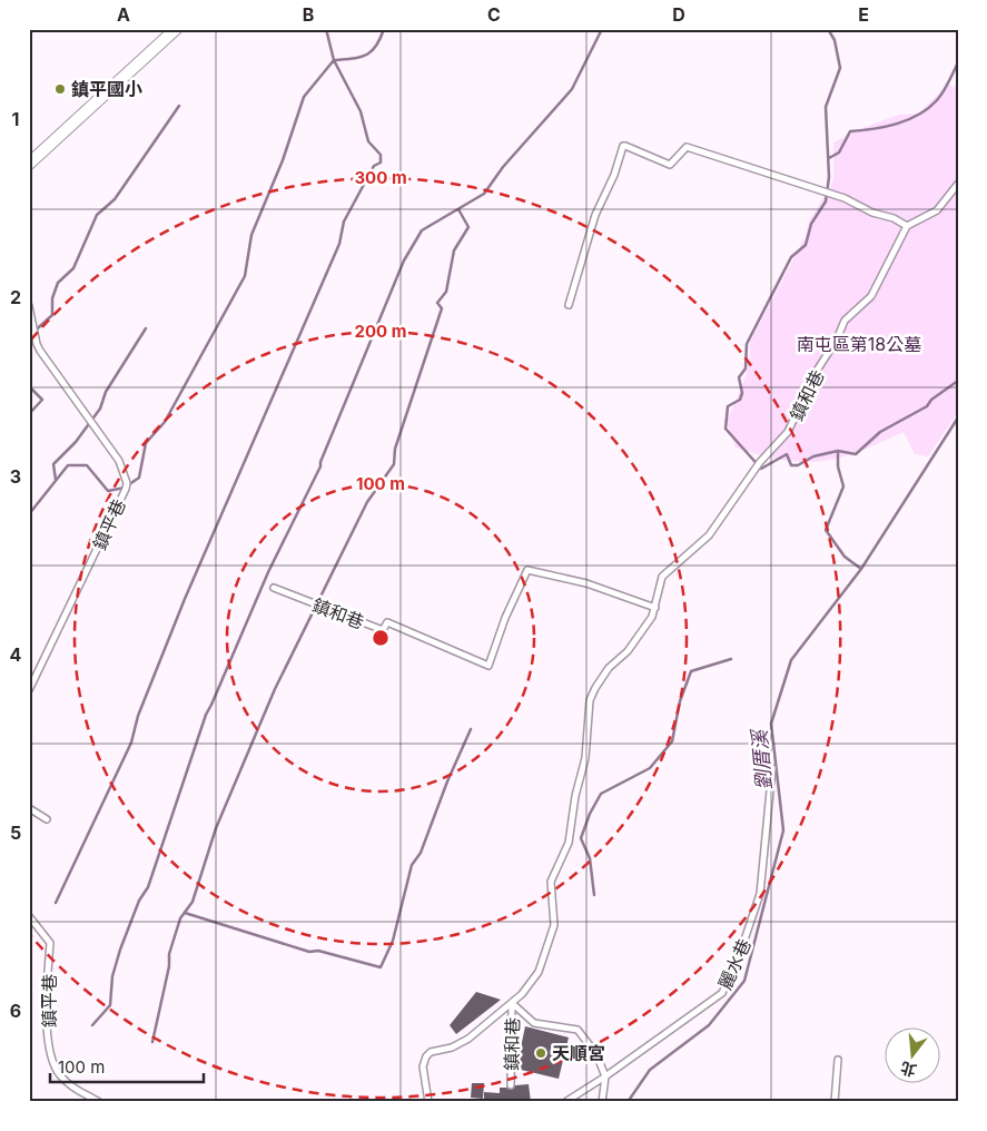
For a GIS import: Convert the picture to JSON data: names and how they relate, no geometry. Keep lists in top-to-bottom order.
{
  "streets": {
    "lane": ["鎮和巷", "鎮平巷", "麗水巷"]
  },
  "crossings": [
    ["鎮和巷", "麗水巷"]
  ],
  "water": ["劉厝溪"],
  "parks": ["南屯區第18公墓"],
  "places": ["鎮平國小", "天順宮"],
  "scale_bar": "100 m",
  "north": "bottom",
  "grid": {
    "columns": [
      "A",
      "B",
      "C",
      "D",
      "E"
    ],
    "rows": [
      "1",
      "2",
      "3",
      "4",
      "5",
      "6"
    ]
  },
  "rings": ["300 m", "200 m", "100 m"]
}
